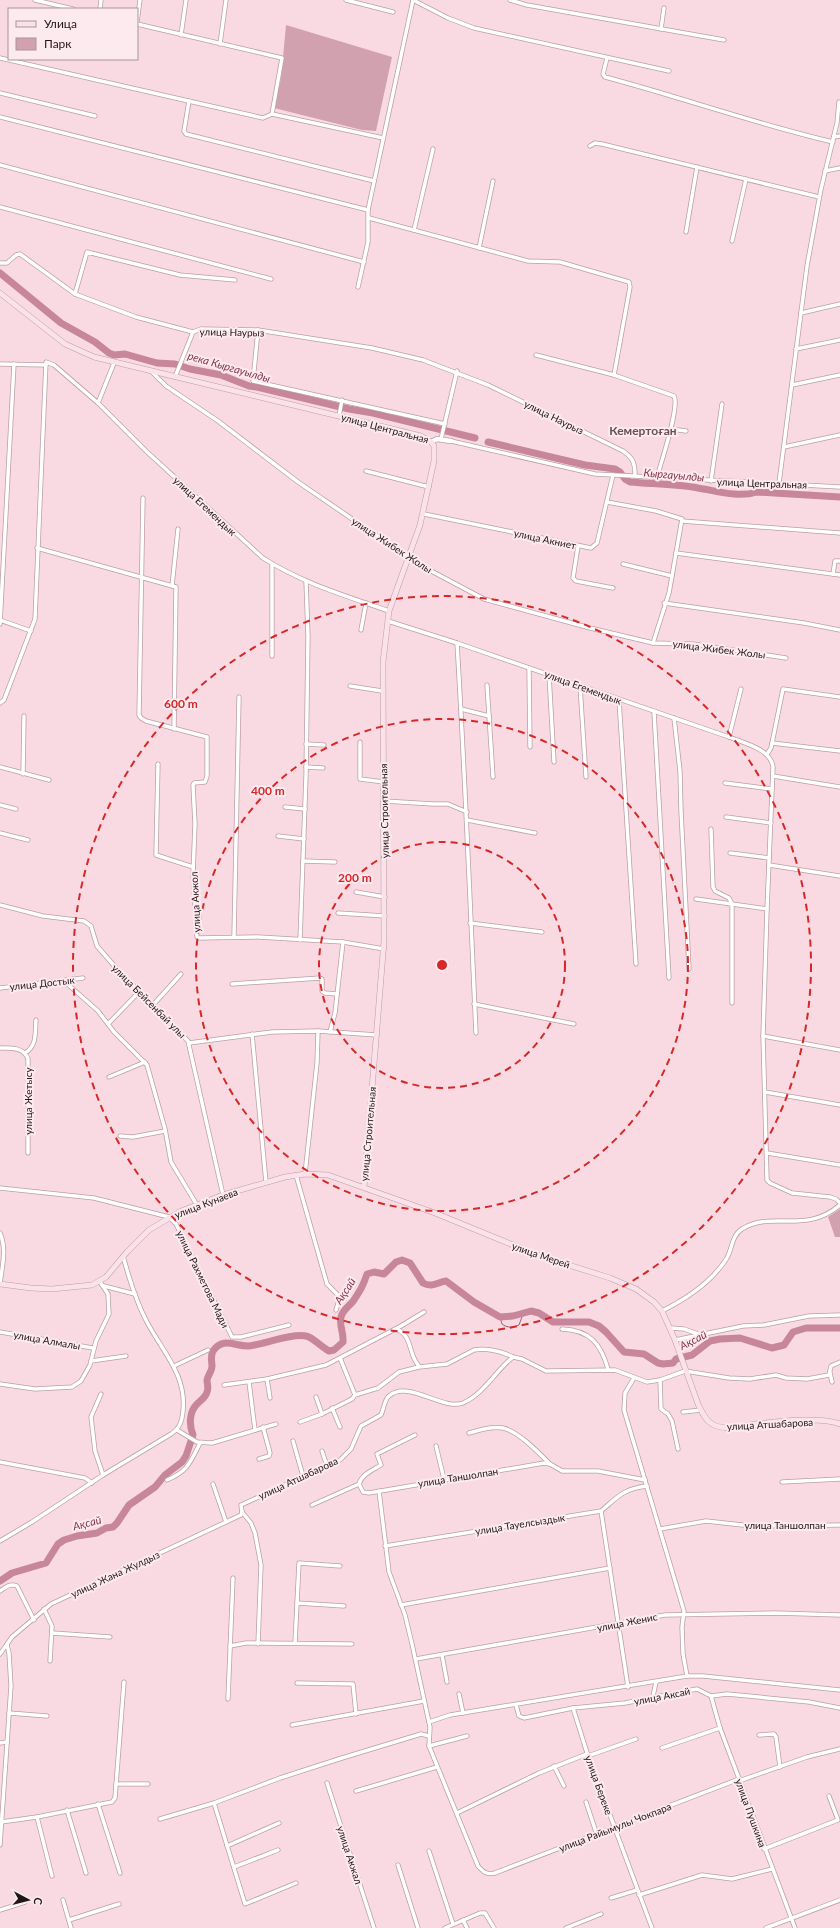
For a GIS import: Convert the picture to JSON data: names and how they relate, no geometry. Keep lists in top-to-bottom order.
{
  "streets": {
    "main road": [
      "улица Центральная",
      "улица Строительная",
      "улица Кунаева",
      "улица Мерей",
      "улица Атшабарова"
    ],
    "street": [
      "улица Наурыз",
      "улица Егемендык",
      "улица Акниет",
      "улица Жибек Жолы",
      "улица Акжол",
      "улица Достык",
      "улица Бейсенбай улы",
      "улица Жетысу",
      "улица Рахметова Мади",
      "улица Алмалы",
      "улица Таншолпан",
      "улица Тауелсыздык",
      "улица Жана Жулдыз",
      "улица Женис",
      "улица Аксай",
      "улица Береке",
      "улица Пушкина",
      "улица Райымулы Чокпара",
      "улица Акжал"
    ]
  },
  "crossings": [
    ["улица Наурыз", "улица Центральная"],
    ["улица Центральная", "улица Акниет"],
    ["улица Центральная", "улица Жибек Жолы"],
    ["улица Центральная", "улица Строительная"],
    ["улица Егемендык", "улица Строительная"],
    ["улица Акниет", "улица Строительная"],
    ["улица Жибек Жолы", "улица Строительная"],
    ["улица Строительная", "улица Акжол"],
    ["улица Строительная", "улица Кунаева"],
    ["улица Строительная", "улица Мерей"],
    ["улица Бейсенбай улы", "улица Кунаева"],
    ["улица Кунаева", "улица Мерей"],
    ["улица Кунаева", "улица Рахметова Мади"],
    ["улица Мерей", "улица Атшабарова"],
    ["улица Атшабарова", "улица Жана Жулдыз"],
    ["улица Аксай", "улица Береке"],
    ["улица Аксай", "улица Пушкина"],
    ["улица Береке", "улица Райымулы Чокпара"],
    ["улица Пушкина", "улица Райымулы Чокпара"]
  ],
  "districts": ["Кемертоған"],
  "water": ["река Кыргауылды", "Кыргауылды", "Ақсай"],
  "legend": ["Улица", "Парк"],
  "north": "right",
  "rings": ["600 m", "400 m", "200 m"]
}
